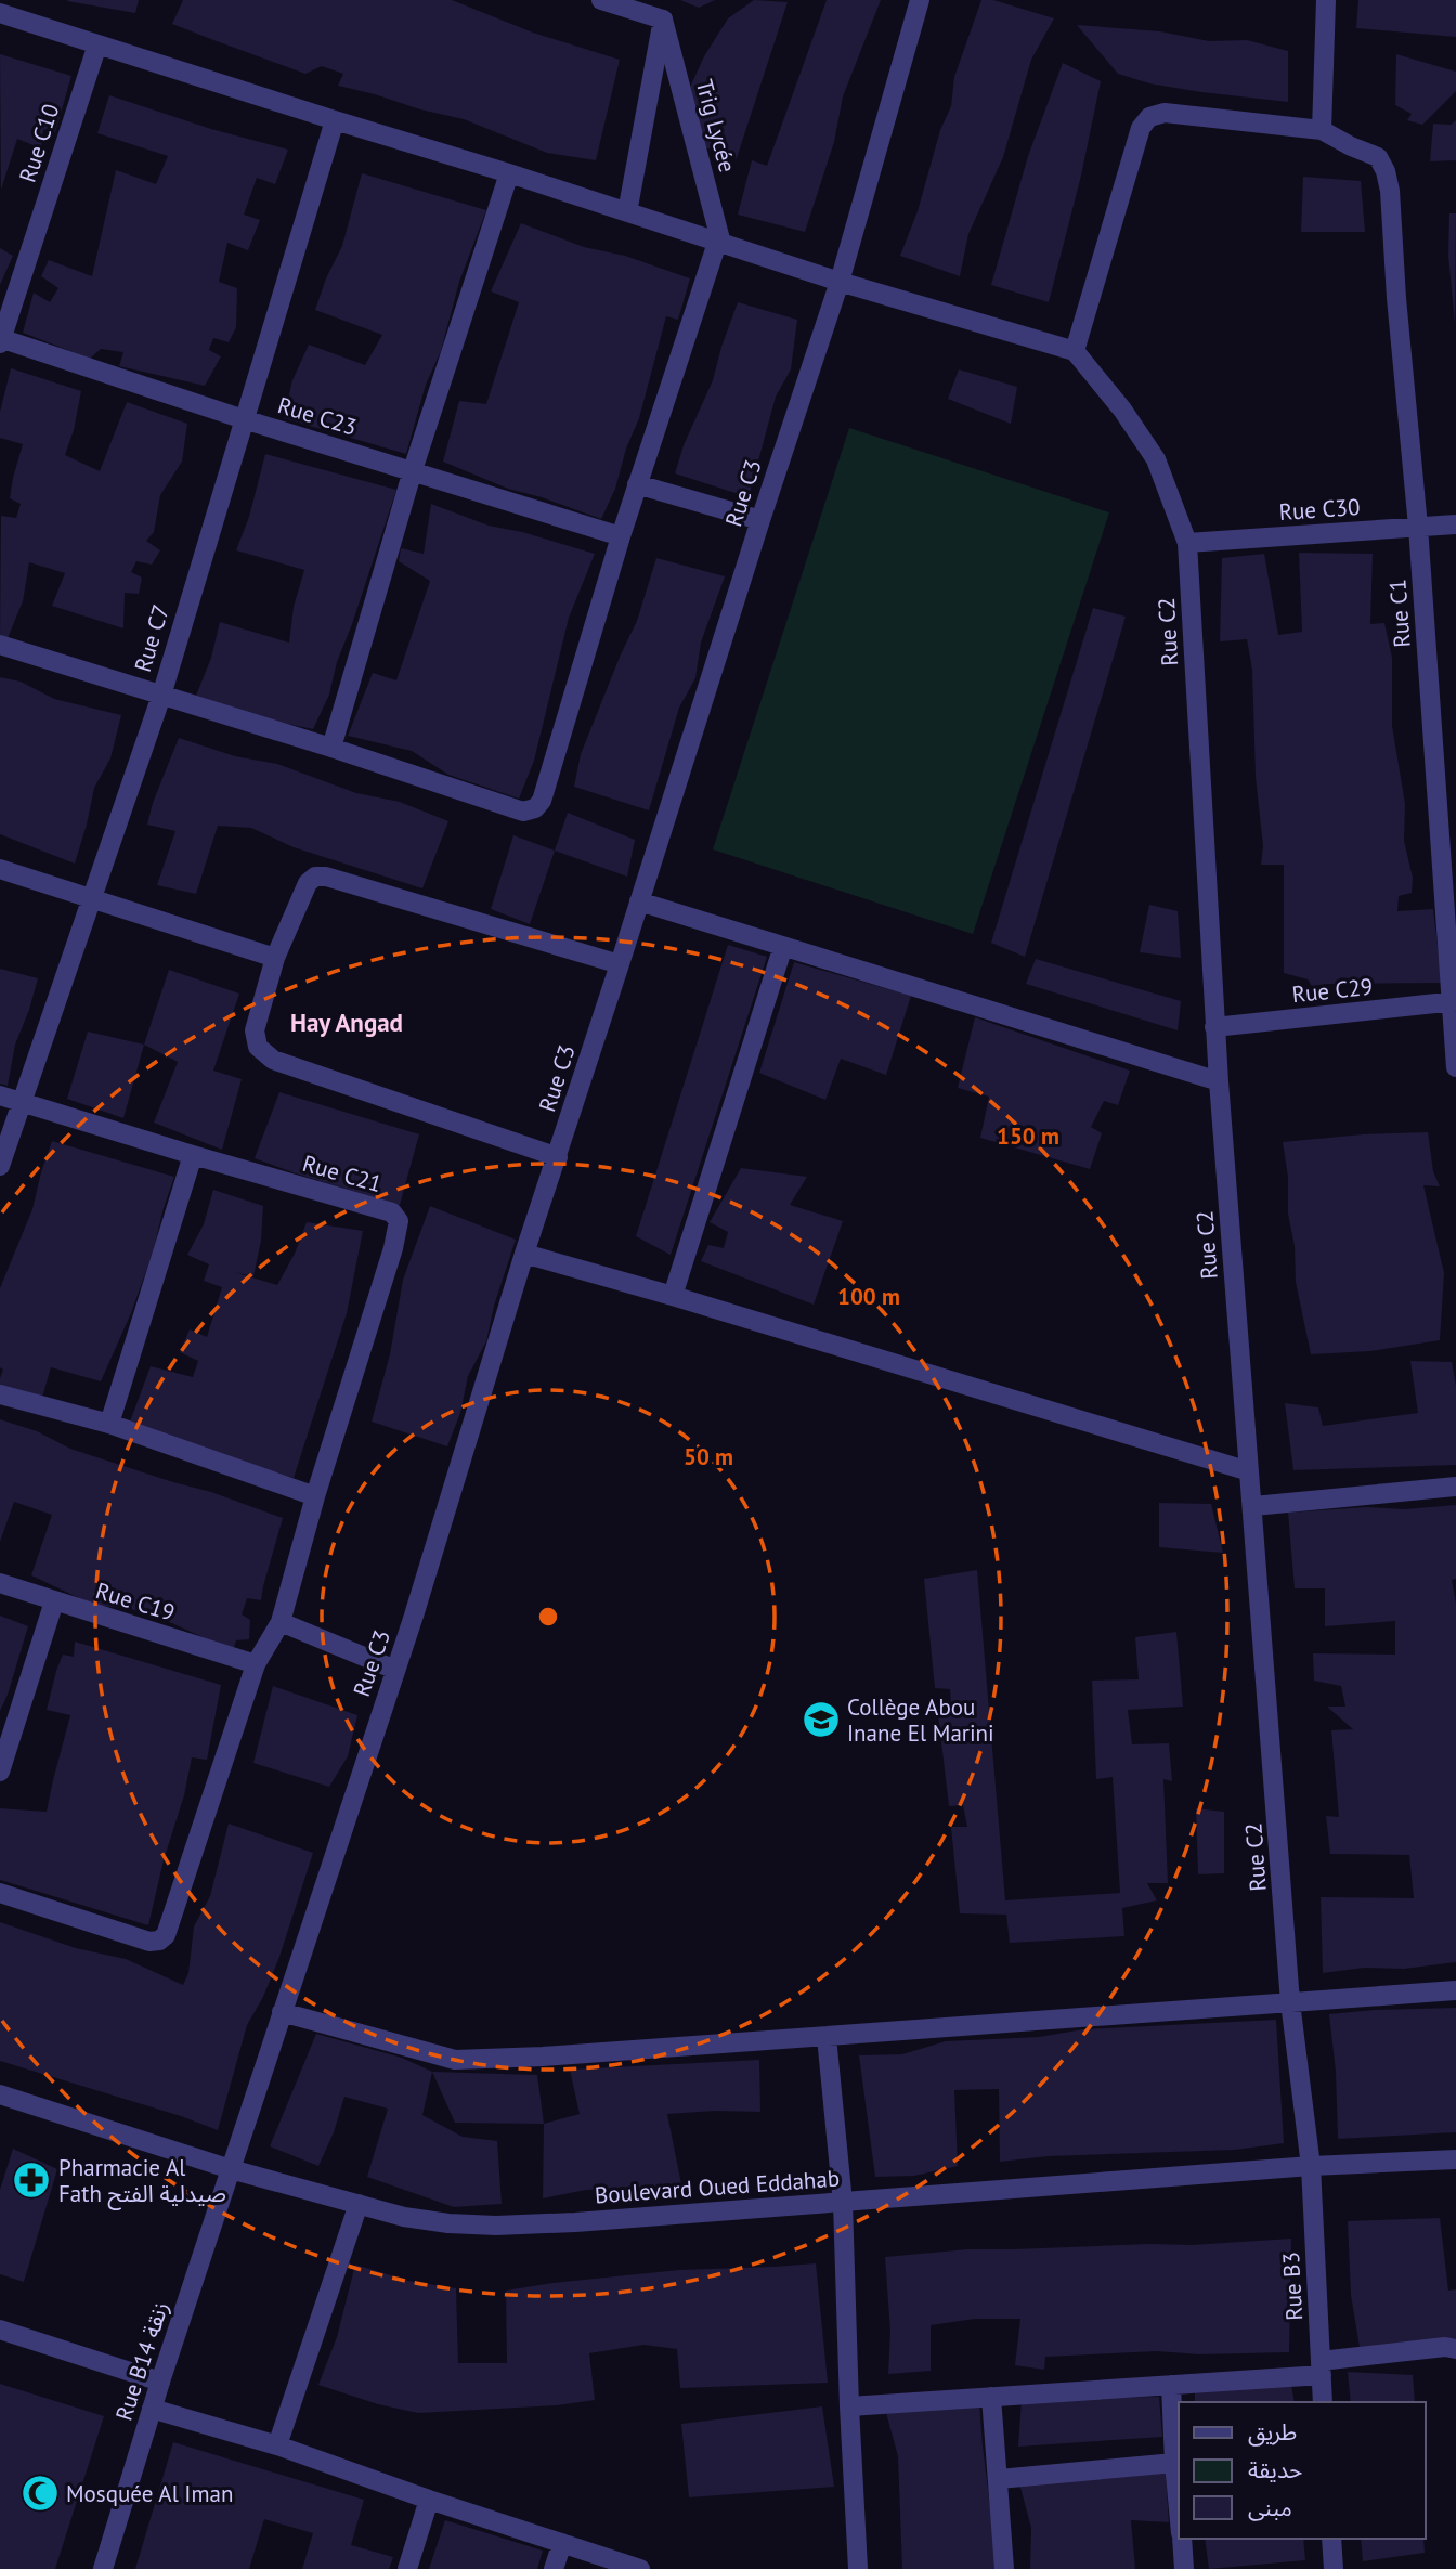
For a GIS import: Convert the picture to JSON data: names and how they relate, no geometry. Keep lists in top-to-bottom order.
{
  "streets": {
    "street": [
      "Trig Lycée",
      "Rue C10",
      "Rue C23",
      "Rue C3",
      "Rue C30",
      "Rue C1",
      "Rue C2",
      "Rue C7",
      "Rue C29",
      "Rue C21",
      "Rue C19",
      "Boulevard Oued Eddahab",
      "Rue B3",
      "Rue B14 زنقة"
    ]
  },
  "crossings": [
    ["Rue C10", "Rue C23"],
    ["Rue C23", "Rue C7"],
    ["Rue C3", "Boulevard Oued Eddahab"],
    ["Rue C3", "Rue B14 زنقة"],
    ["Rue C30", "Rue C1"],
    ["Rue C30", "Rue C2"],
    ["Rue C1", "Rue C29"],
    ["Rue C2", "Rue C29"],
    ["Rue C2", "Boulevard Oued Eddahab"],
    ["Rue C2", "Rue B3"],
    ["Rue C7", "Rue C21"],
    ["Rue C21", "Rue C19"],
    ["Boulevard Oued Eddahab", "Rue B3"],
    ["Boulevard Oued Eddahab", "Rue B14 زنقة"]
  ],
  "districts": ["Hay Angad"],
  "places": {
    "school or university": ["Collège Abou Inane El Marini"],
    "pharmacy": ["Pharmacie Al Fath صيدلية الفتح"],
    "mosque": ["Mosquée Al Iman"]
  },
  "legend": ["طريق", "حديقة", "مبنى"],
  "rings": ["150 m", "100 m", "50 m"]
}
